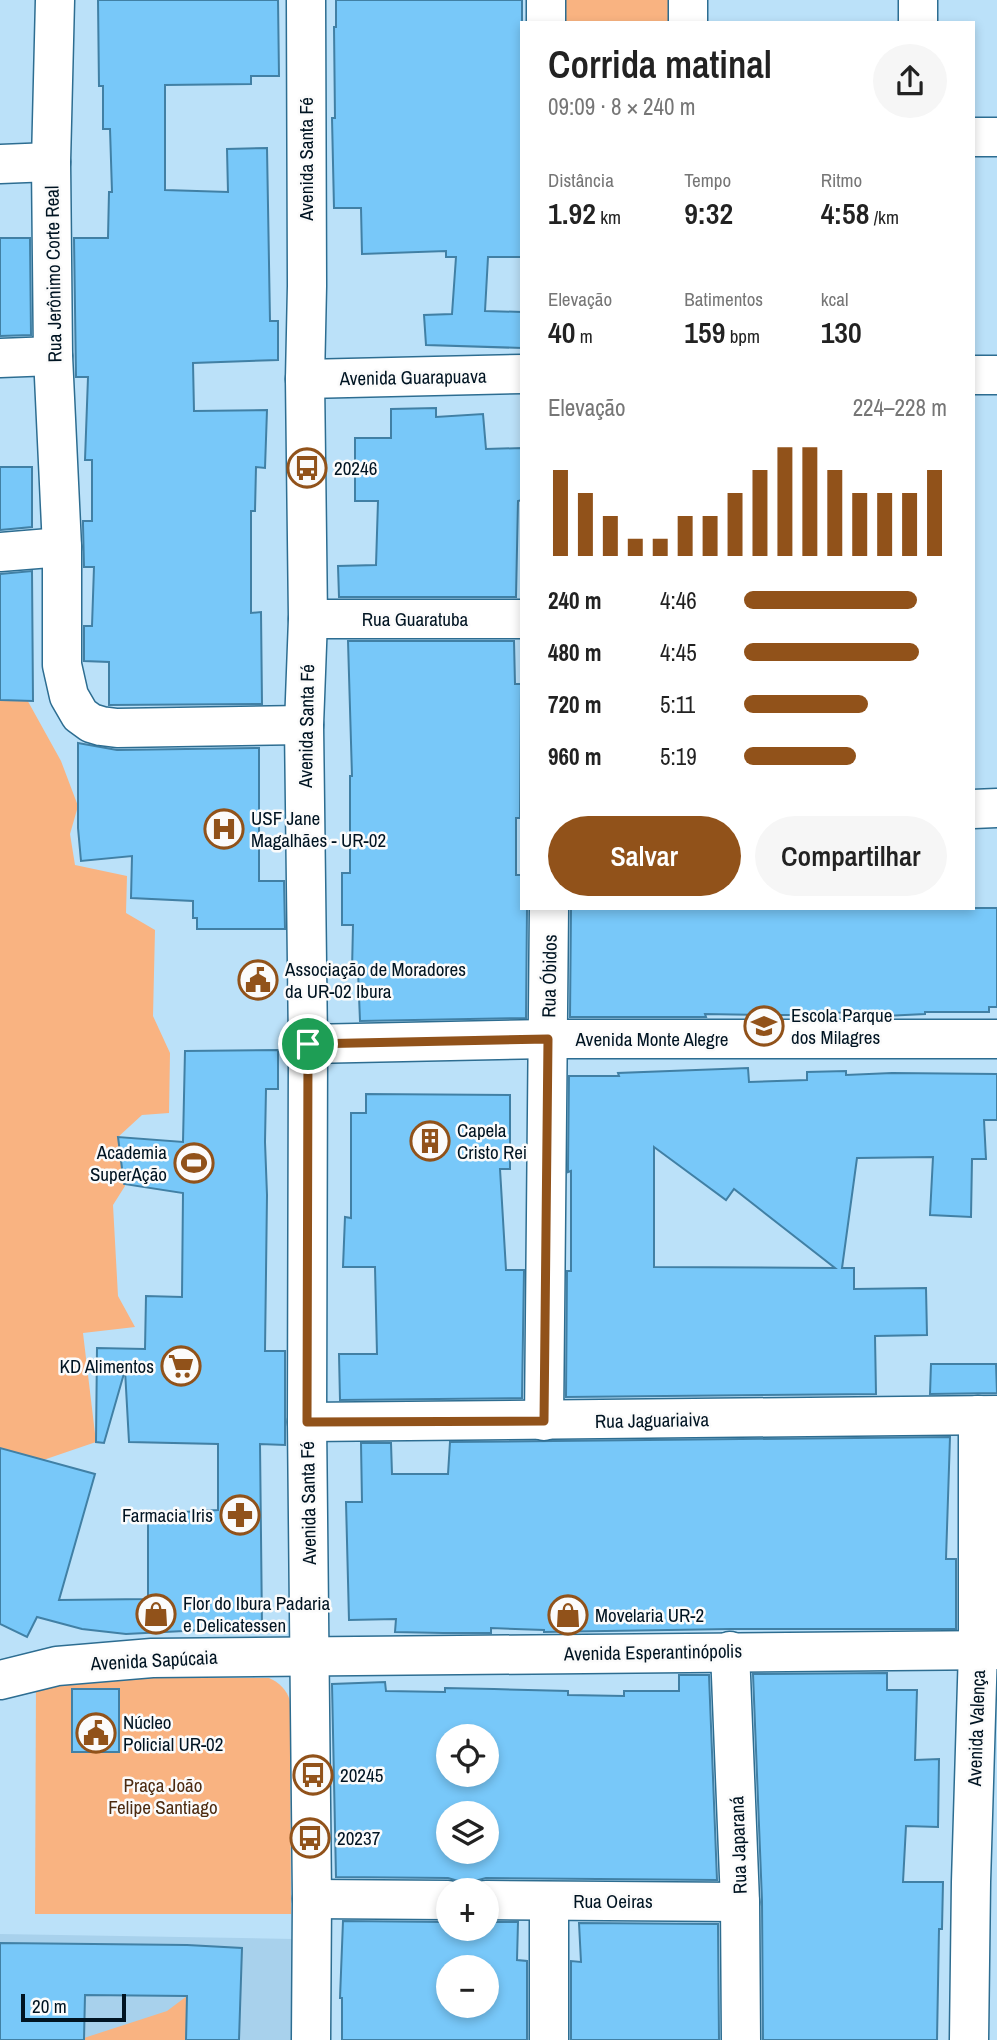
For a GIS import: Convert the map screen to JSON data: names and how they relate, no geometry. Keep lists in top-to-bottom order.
{
  "streets": {
    "street": [
      "Avenida Santa Fé",
      "Rua Jerônimo Corte Real",
      "Avenida Guarapuava",
      "Rua Guaratuba",
      "Rua Óbidos",
      "Avenida Monte Alegre",
      "Rua Jaguariaiva",
      "Avenida Esperantinópolis",
      "Avenida Sapúcaia",
      "Avenida Valença",
      "Rua Japaraná",
      "Rua Oeiras"
    ]
  },
  "crossings": [
    ["Avenida Santa Fé", "Rua Jerônimo Corte Real"],
    ["Avenida Santa Fé", "Avenida Guarapuava"],
    ["Avenida Santa Fé", "Rua Guaratuba"],
    ["Avenida Santa Fé", "Avenida Monte Alegre"],
    ["Avenida Santa Fé", "Rua Jaguariaiva"],
    ["Avenida Santa Fé", "Avenida Esperantinópolis"],
    ["Avenida Santa Fé", "Avenida Sapúcaia"],
    ["Rua Óbidos", "Avenida Monte Alegre"],
    ["Rua Óbidos", "Rua Jaguariaiva"],
    ["Rua Jaguariaiva", "Avenida Valença"],
    ["Avenida Esperantinópolis", "Avenida Sapúcaia"],
    ["Avenida Esperantinópolis", "Avenida Valença"],
    ["Avenida Esperantinópolis", "Rua Japaraná"],
    ["Rua Japaraná", "Rua Oeiras"]
  ],
  "parks": ["Praça João Felipe Santiago"],
  "places": {
    "bus stop": ["20246", "20245", "20237"],
    "hospital": ["USF Jane Magalhães - UR-02"],
    "public building": ["Associação de Moradores da UR-02 Ibura", "Núcleo Policial UR-02"],
    "school or university": ["Escola Parque dos Milagres"],
    "building": ["Capela Cristo Rei"],
    "sports": ["Academia SuperAção"],
    "supermarket": ["KD Alimentos"],
    "pharmacy": ["Farmacia Iris"],
    "shop": ["Flor do Ibura Padaria e Delicatessen", "Movelaria UR-2"]
  },
  "scale_bar": "20 m",
  "page": {
    "heading": ["Corrida matinal", "09:09 · 8 × 240 m"],
    "stats": [
      ["Distância", "1.92 km"],
      ["Tempo", "9:32"],
      ["Ritmo", "4:58 /km"],
      ["Elevação", "40 m"],
      ["Batimentos", "159 bpm"],
      ["kcal", "130"]
    ],
    "chart": ["Elevação", "224–228 m"],
    "list": [
      {
        "name": "240 m",
        "note": "4:46"
      },
      {
        "name": "480 m",
        "note": "4:45"
      },
      {
        "name": "720 m",
        "note": "5:11"
      },
      {
        "name": "960 m",
        "note": "5:19"
      }
    ],
    "buttons": ["Salvar", "Compartilhar"],
    "map_buttons": ["+", "−"],
    "scale": "20 m"
  }
}
